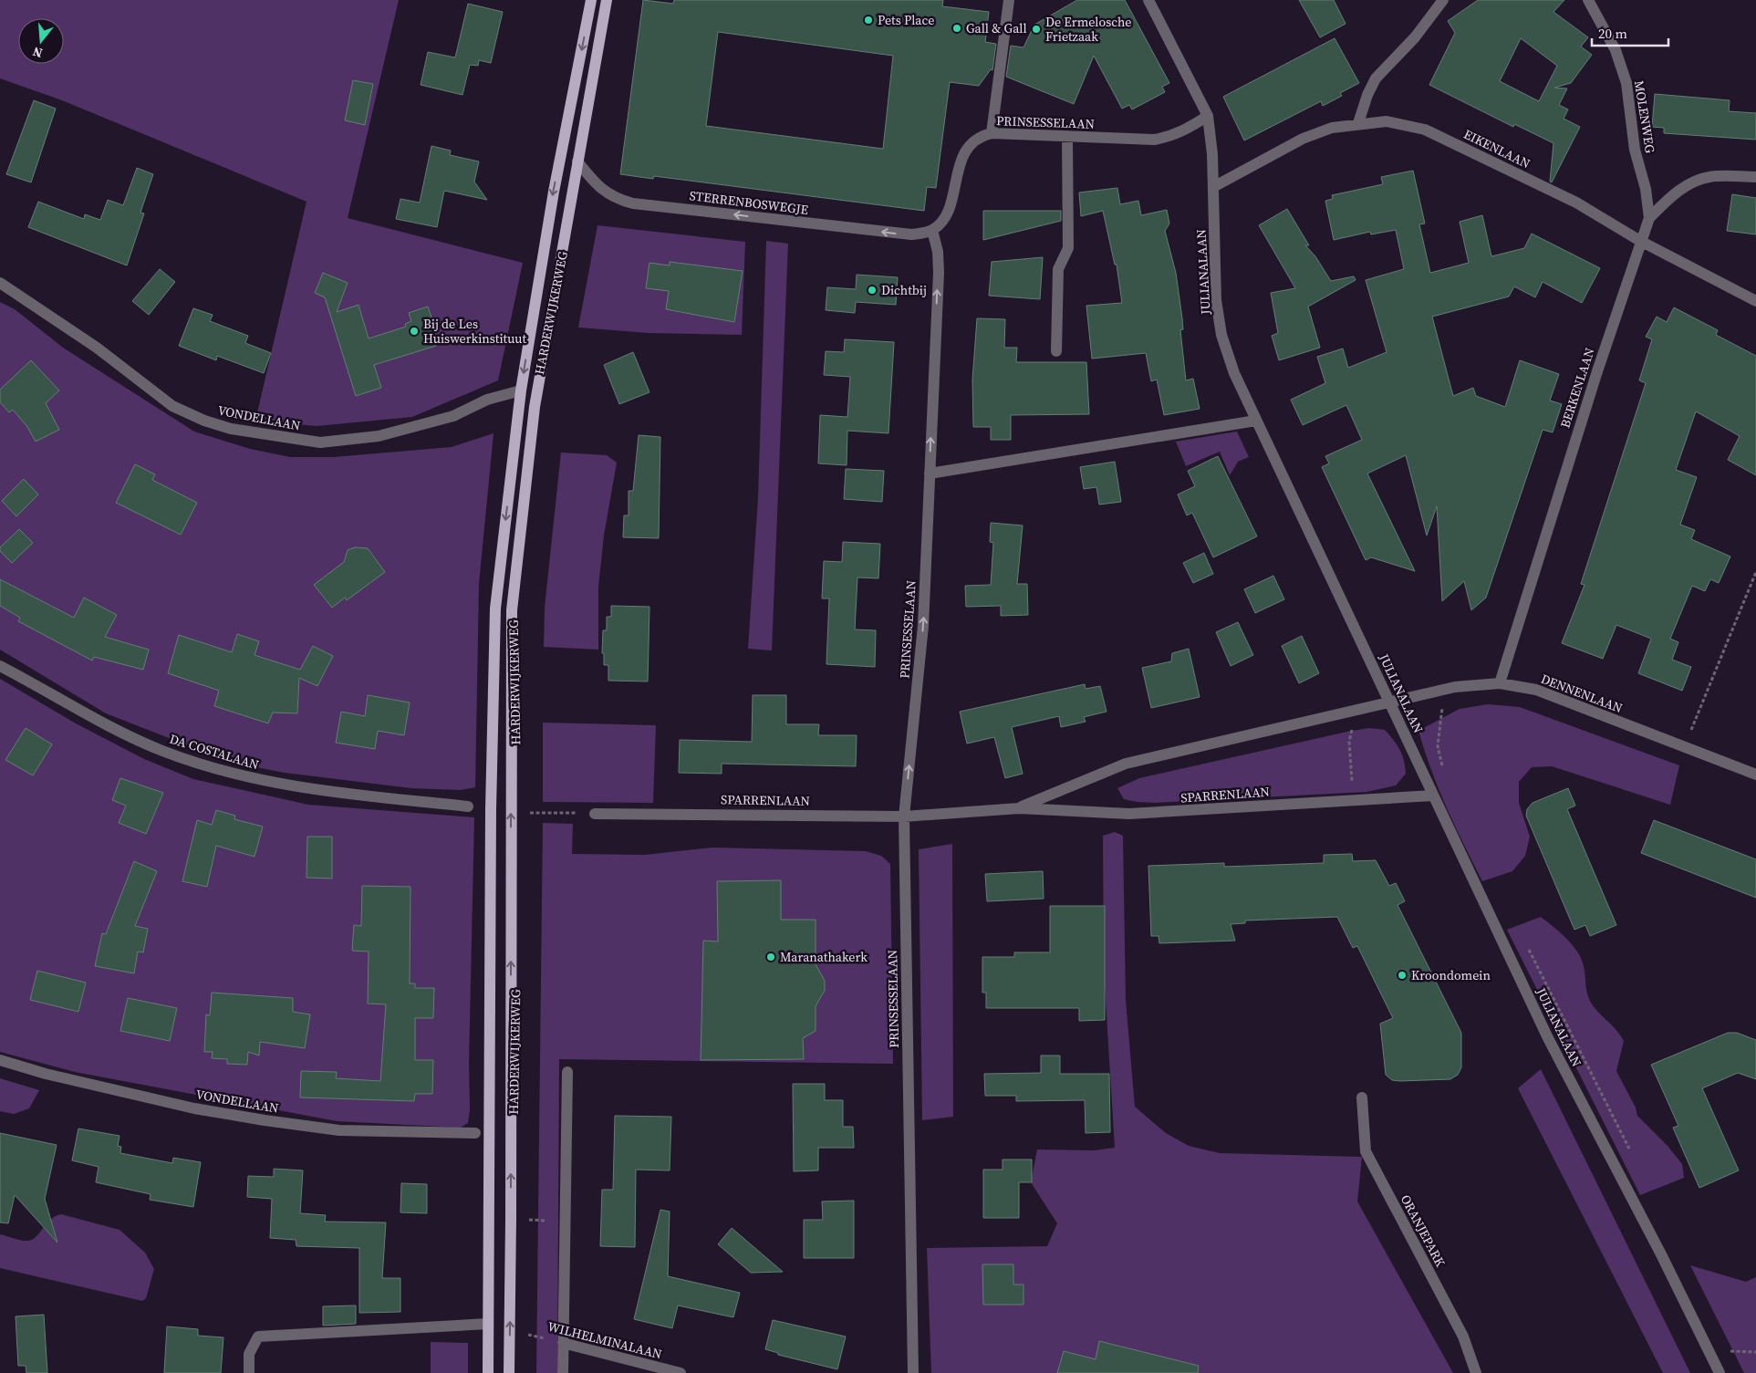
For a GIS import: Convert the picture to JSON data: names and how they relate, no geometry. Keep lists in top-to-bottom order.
{
  "streets": {
    "main road": ["HARDERWIJKERWEG"],
    "street": [
      "MOLENWEG",
      "PRINSESSELAAN",
      "EIKENLAAN",
      "STERRENBOSWEGJE",
      "JULIANALAAN",
      "BERKENLAAN",
      "VONDELLAAN",
      "DENNENLAAN",
      "DA COSTALAAN",
      "SPARRENLAAN",
      "ORANJEPARK",
      "WILHELMINALAAN"
    ]
  },
  "crossings": [
    ["MOLENWEG", "BERKENLAAN"],
    ["PRINSESSELAAN", "STERRENBOSWEGJE"],
    ["PRINSESSELAAN", "JULIANALAAN"],
    ["PRINSESSELAAN", "SPARRENLAAN"],
    ["EIKENLAAN", "JULIANALAAN"],
    ["EIKENLAAN", "BERKENLAAN"],
    ["STERRENBOSWEGJE", "HARDERWIJKERWEG"],
    ["JULIANALAAN", "DENNENLAAN"],
    ["JULIANALAAN", "SPARRENLAAN"],
    ["HARDERWIJKERWEG", "VONDELLAAN"],
    ["BERKENLAAN", "DENNENLAAN"],
    ["DENNENLAAN", "SPARRENLAAN"]
  ],
  "one_way": ["PRINSESSELAAN", "STERRENBOSWEGJE"],
  "places": [
    "Pets Place",
    "Gall & Gall",
    "De Ermelosche Frietzaak",
    "Dichtbij",
    "Bij de Les Huiswerkinstituut",
    "Maranathakerk",
    "Kroondomein"
  ],
  "scale_bar": "20 m",
  "north": "bottom"
}
